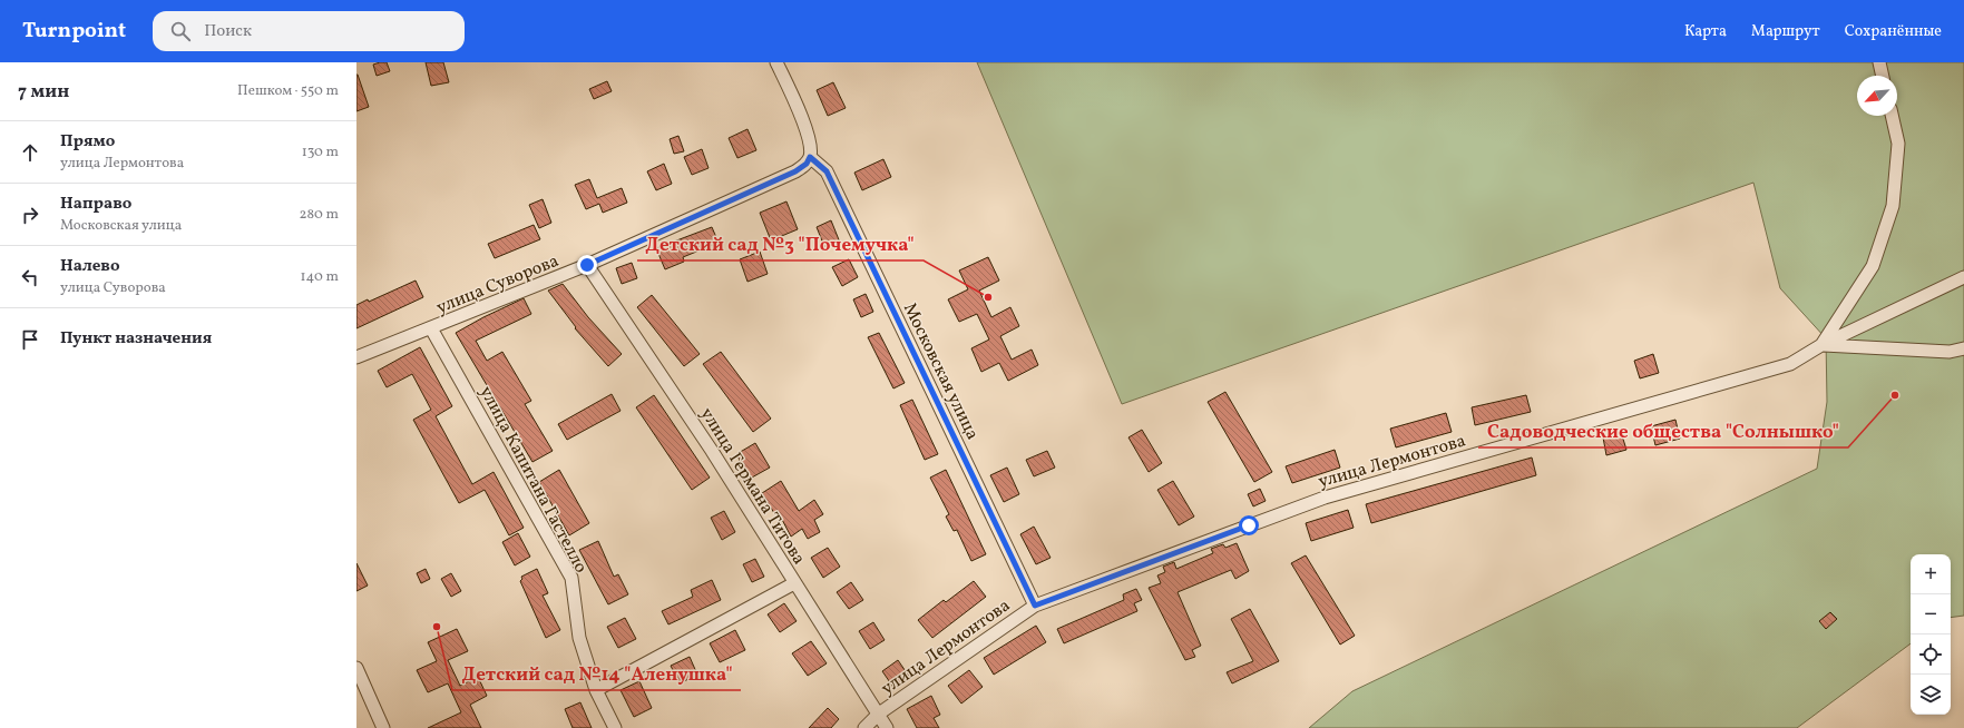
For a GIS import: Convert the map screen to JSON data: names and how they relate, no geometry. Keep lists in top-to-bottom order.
{
  "streets": {
    "street": [
      "улица Суворова",
      "Московская улица",
      "улица Лермонтова",
      "улица Капитана Гастелло",
      "улица Германа Титова"
    ]
  },
  "crossings": [
    ["улица Суворова", "Московская улица"],
    ["улица Суворова", "улица Капитана Гастелло"],
    ["улица Суворова", "улица Германа Титова"],
    ["Московская улица", "улица Лермонтова"],
    ["улица Лермонтова", "улица Германа Титова"]
  ],
  "places": ["Детский сад №3 \"Почемучка\"", "Садоводческие общества \"Солнышко\"", "Детский сад №14 \"Аленушка\""],
  "north": "bottom left",
  "page": {
    "header": "Turnpoint",
    "search": "Поиск",
    "nav": ["Карта", "Маршрут", "Сохранённые"],
    "heading": ["7 мин", "Пешком · 550 m"],
    "list": [
      ["Прямо", "улица Лермонтова", "130 m"],
      ["Направо", "Московская улица", "280 m"],
      ["Налево", "улица Суворова", "140 m"],
      "Пункт назначения"
    ],
    "map_buttons": ["+", "−"]
  }
}
